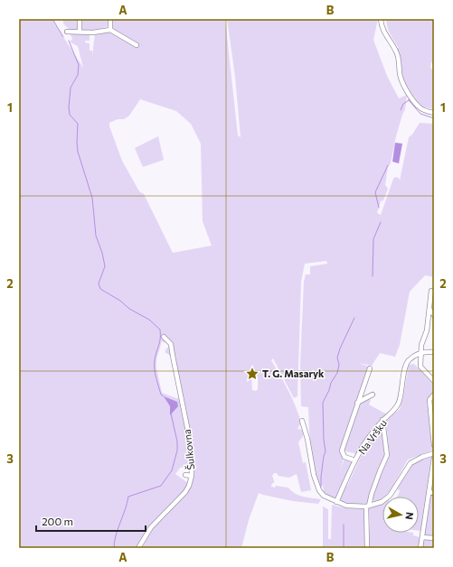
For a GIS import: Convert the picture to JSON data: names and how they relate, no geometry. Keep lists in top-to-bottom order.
{
  "streets": {
    "street": ["Na Vršku", "Šulkovna"]
  },
  "places": {
    "place": ["T. G. Masaryk"]
  },
  "scale_bar": "200 m",
  "north": "right",
  "grid": {
    "columns": ["A", "B"],
    "rows": ["1", "2", "3"]
  }
}
